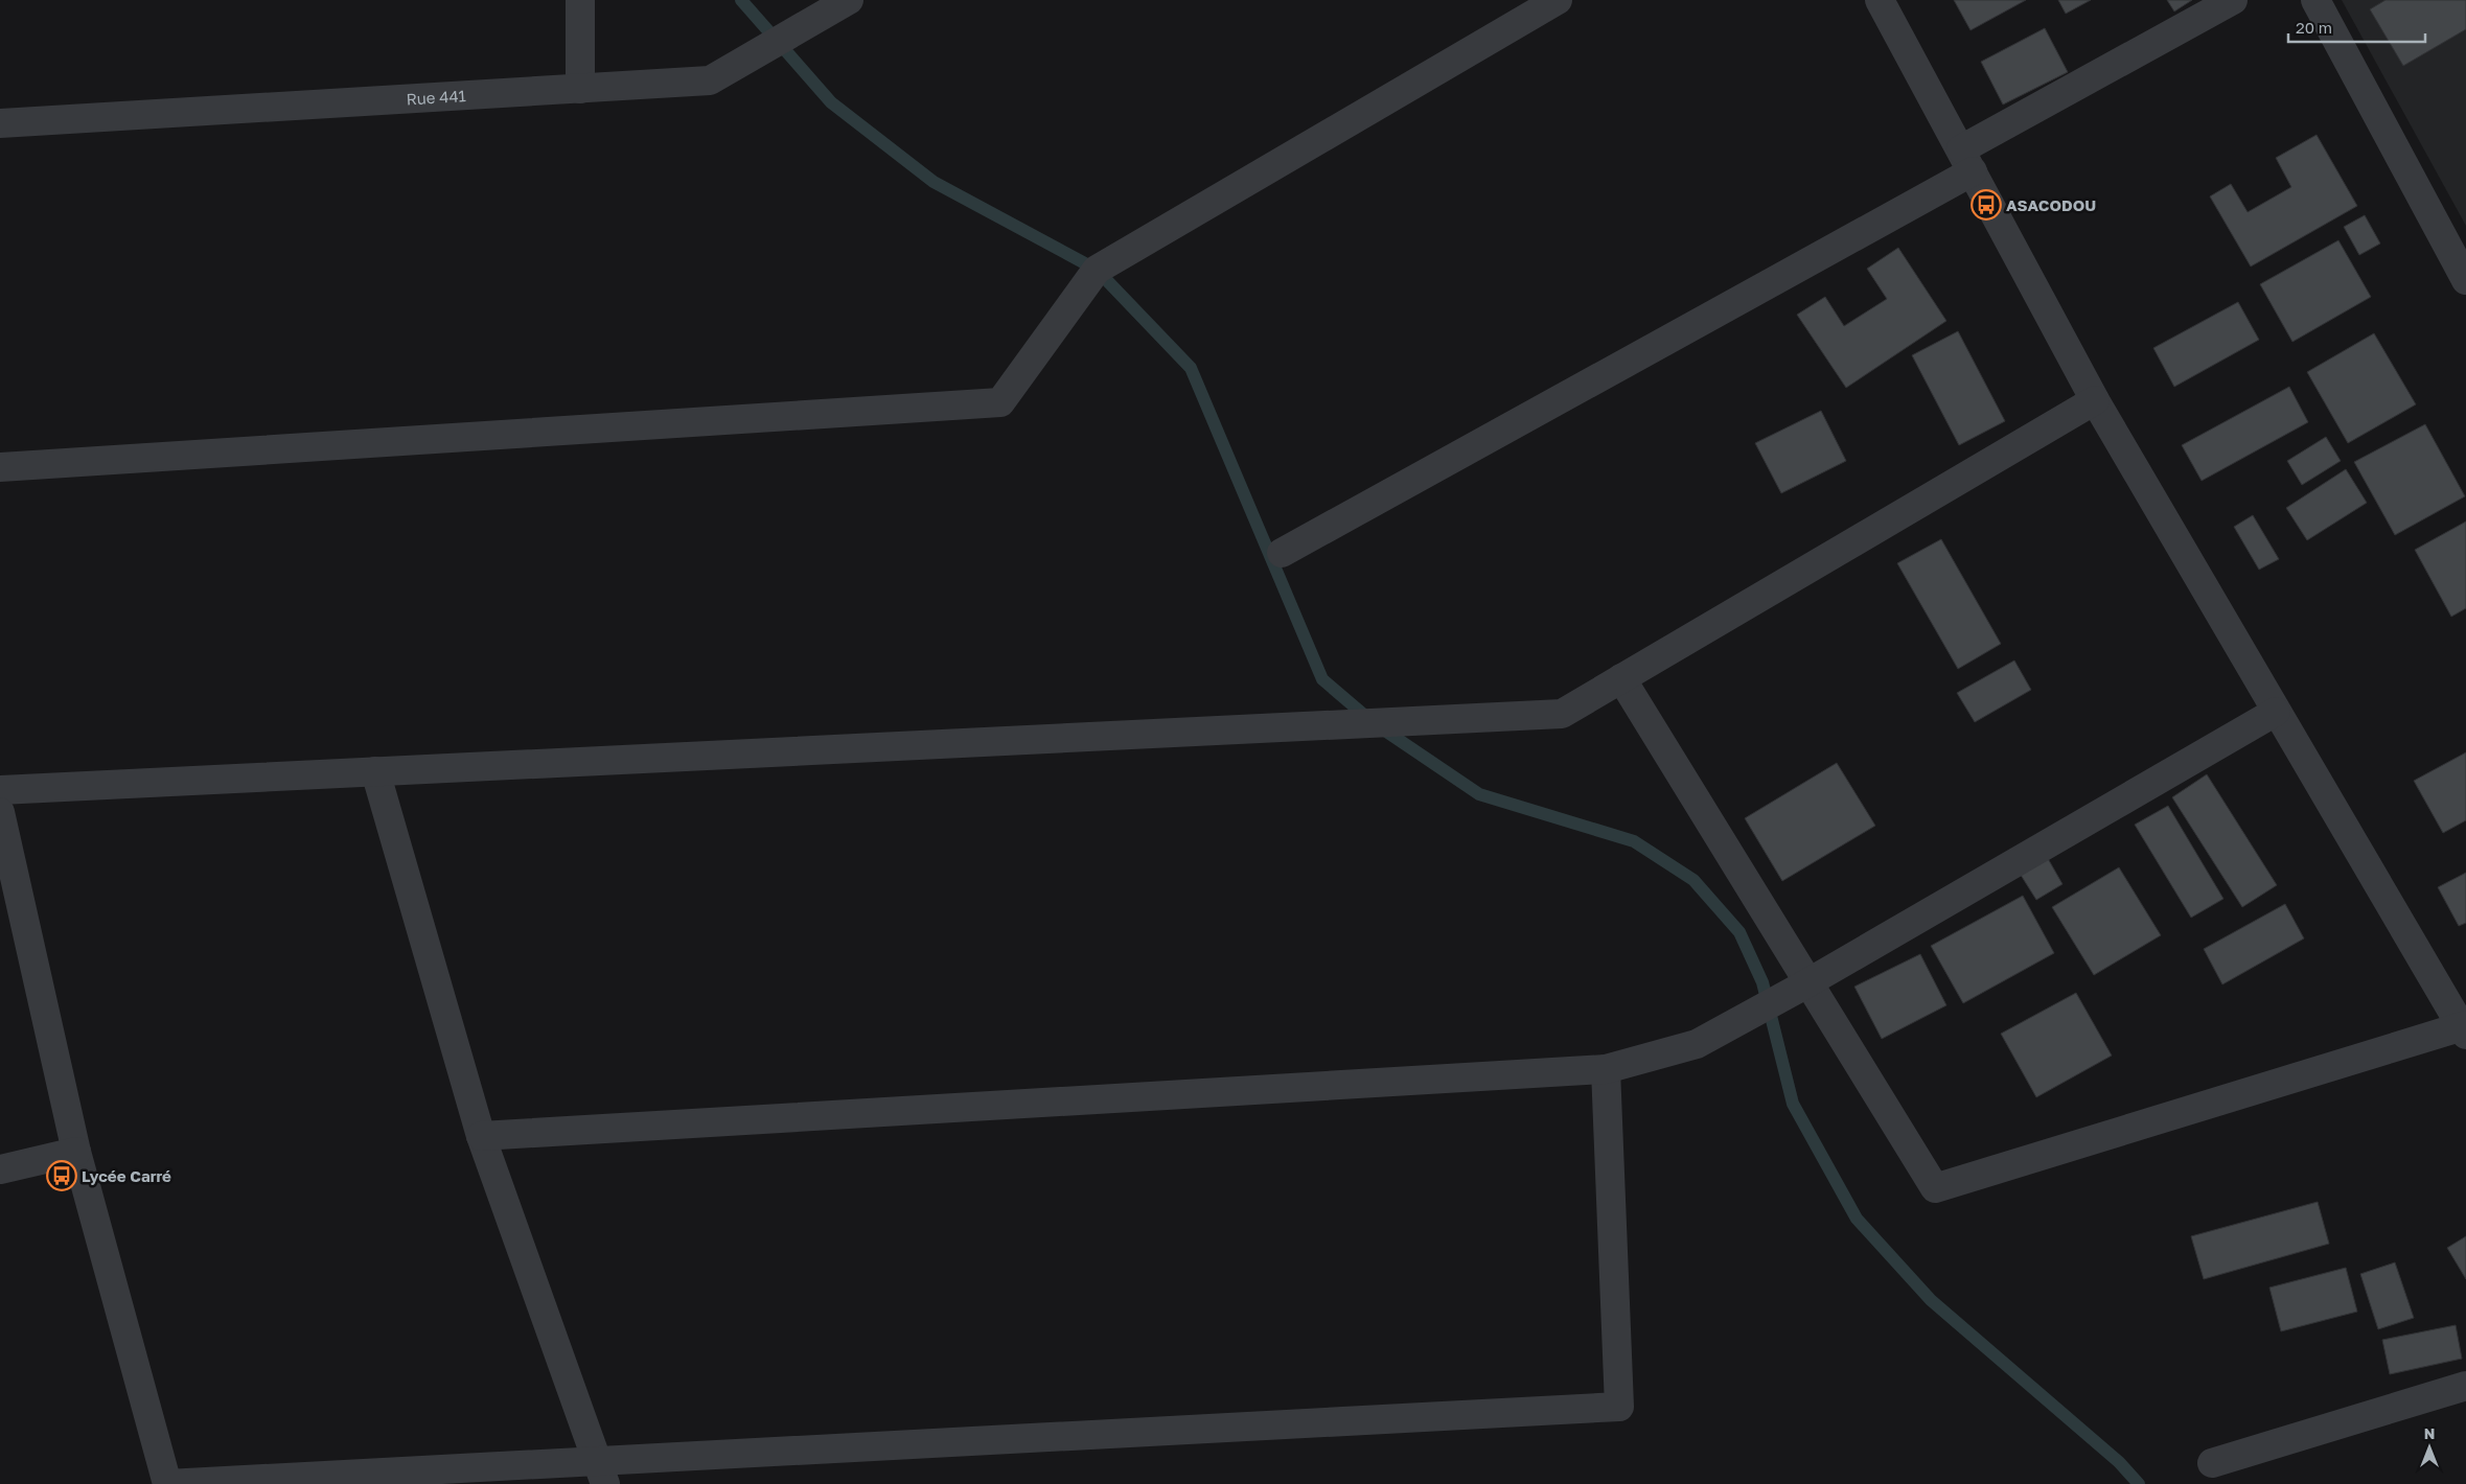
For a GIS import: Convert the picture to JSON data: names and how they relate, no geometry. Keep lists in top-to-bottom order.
{
  "streets": {
    "street": ["Rue 441"]
  },
  "places": {
    "bus stop": ["ASACODOU", "Lycée Carré"]
  },
  "scale_bar": "20 m",
  "north": "top"
}
